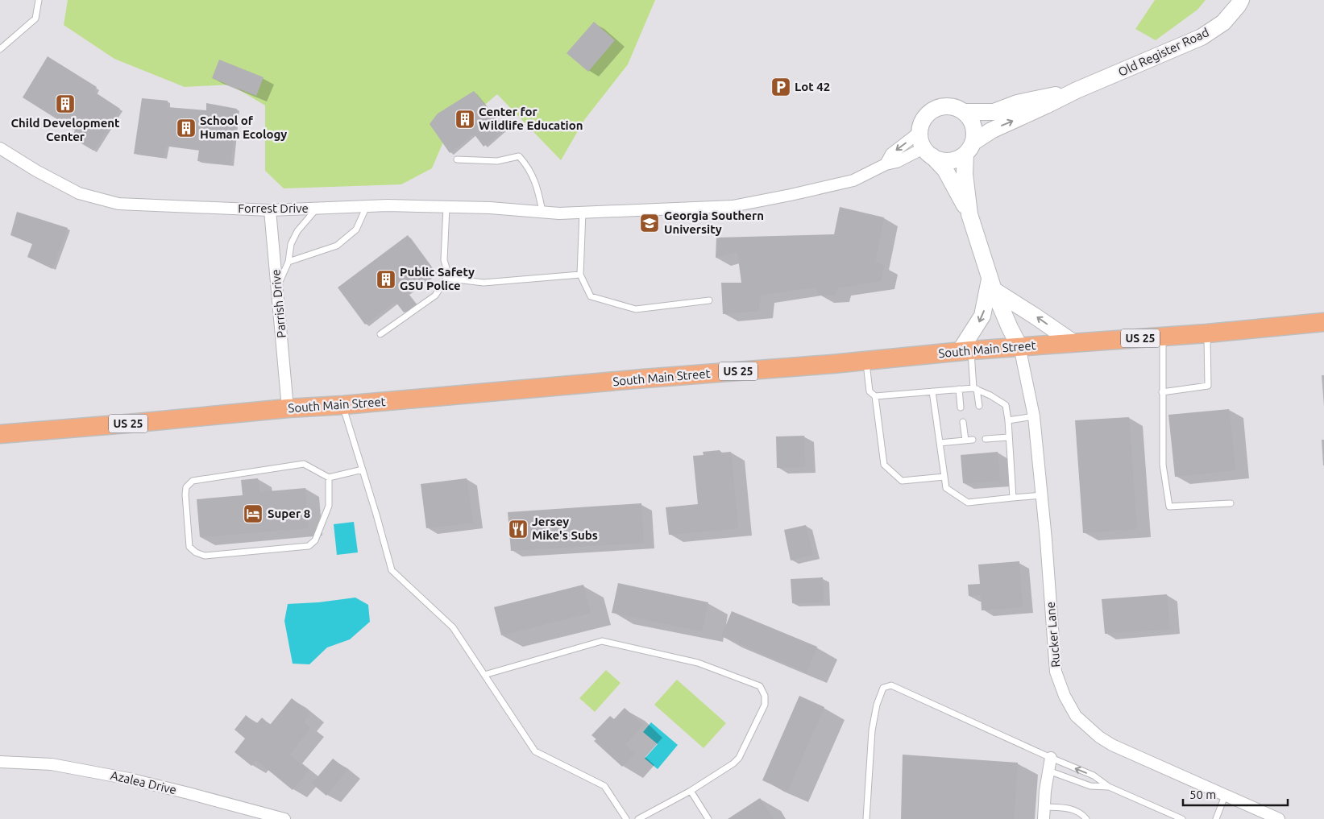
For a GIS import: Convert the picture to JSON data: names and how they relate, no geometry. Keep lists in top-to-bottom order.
{
  "streets": {
    "main road": ["US 25", "South Main Street"],
    "street": [
      "Old Register Road",
      "Forrest Drive",
      "Parrish Drive",
      "Rucker Lane",
      "Azalea Drive"
    ]
  },
  "crossings": [
    ["Old Register Road", "Forrest Drive"],
    ["Forrest Drive", "Parrish Drive"],
    ["Parrish Drive", "South Main Street"],
    ["South Main Street", "Rucker Lane"]
  ],
  "places": {
    "parking": ["Lot 42"],
    "building": [
      "Child Development Center",
      "Center for Wildlife Education",
      "School of Human Ecology",
      "Public Safety GSU Police"
    ],
    "school or university": ["Georgia Southern University"],
    "hotel": ["Super 8"],
    "restaurant": ["Jersey Mike's Subs"]
  },
  "scale_bar": "50 m"
}
